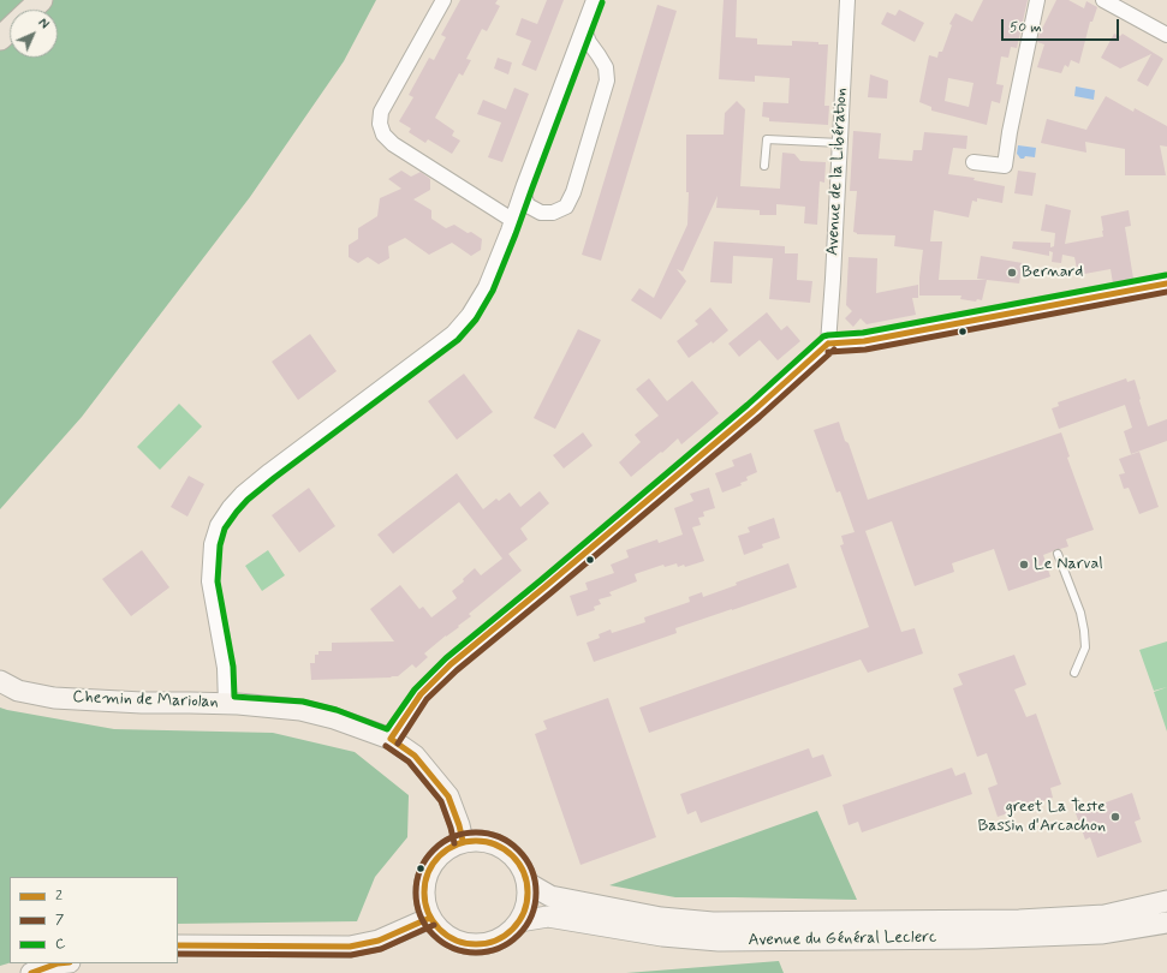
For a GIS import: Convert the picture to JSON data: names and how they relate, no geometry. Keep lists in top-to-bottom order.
{
  "streets": {
    "main road": ["Chemin de Mariolan", "Avenue du Général Leclerc"],
    "street": ["Avenue de la Libération"]
  },
  "crossings": [
    ["Chemin de Mariolan", "Avenue du Général Leclerc"]
  ],
  "places": ["Bernard", "Le Narval", "greet La Teste Bassin d'Arcachon"],
  "lines": ["transit line C", "transit line 2", "transit line 7"],
  "legend": ["2", "7", "C"],
  "scale_bar": "50 m",
  "north": "top right"
}
